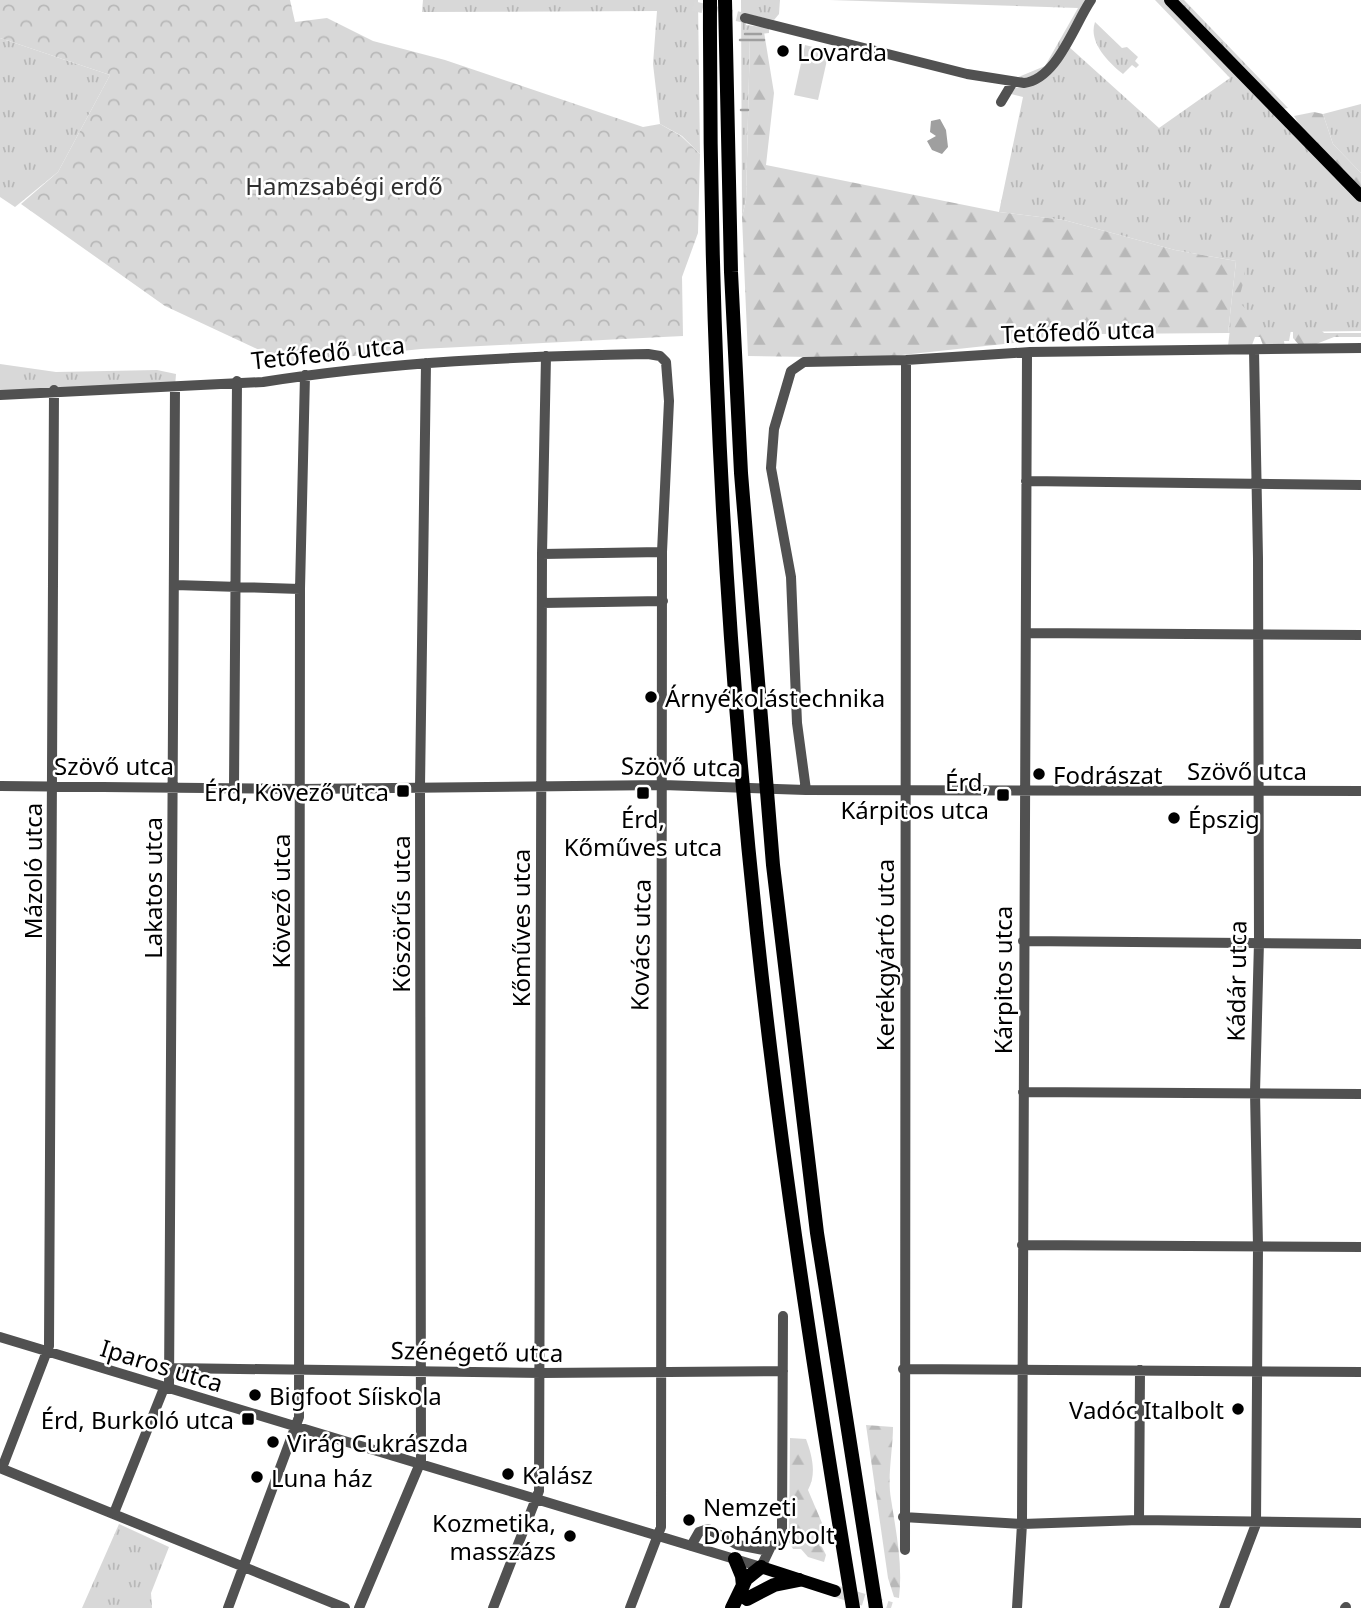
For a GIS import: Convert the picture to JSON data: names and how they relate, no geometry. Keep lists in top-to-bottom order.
{
  "streets": {
    "main road": ["Iparos utca"],
    "street": [
      "Tetőfedő utca",
      "Szövő utca",
      "Mázoló utca",
      "Lakatos utca",
      "Kövező utca",
      "Köszörűs utca",
      "Kőműves utca",
      "Kovács utca",
      "Kerékgyártó utca",
      "Kárpitos utca",
      "Kádár utca",
      "Szénégető utca"
    ]
  },
  "crossings": [
    ["Tetőfedő utca", "Szövő utca"],
    ["Tetőfedő utca", "Mázoló utca"],
    ["Tetőfedő utca", "Lakatos utca"],
    ["Tetőfedő utca", "Kövező utca"],
    ["Tetőfedő utca", "Köszörűs utca"],
    ["Tetőfedő utca", "Kőműves utca"],
    ["Tetőfedő utca", "Kovács utca"],
    ["Tetőfedő utca", "Kerékgyártó utca"],
    ["Tetőfedő utca", "Kárpitos utca"],
    ["Tetőfedő utca", "Kádár utca"],
    ["Szövő utca", "Mázoló utca"],
    ["Szövő utca", "Lakatos utca"],
    ["Szövő utca", "Kövező utca"],
    ["Szövő utca", "Köszörűs utca"],
    ["Szövő utca", "Kőműves utca"],
    ["Szövő utca", "Kovács utca"],
    ["Szövő utca", "Kerékgyártó utca"],
    ["Szövő utca", "Kárpitos utca"],
    ["Szövő utca", "Kádár utca"],
    ["Mázoló utca", "Iparos utca"],
    ["Lakatos utca", "Szénégető utca"],
    ["Lakatos utca", "Iparos utca"],
    ["Kövező utca", "Szénégető utca"],
    ["Kövező utca", "Iparos utca"],
    ["Köszörűs utca", "Szénégető utca"],
    ["Köszörűs utca", "Iparos utca"],
    ["Kőműves utca", "Szénégető utca"],
    ["Kőműves utca", "Iparos utca"],
    ["Kovács utca", "Szénégető utca"],
    ["Kovács utca", "Iparos utca"]
  ],
  "parks": ["Hamzsabégi erdő"],
  "places": {
    "other": [
      "Lovarda",
      "Árnyékolástechnika",
      "Fodrászat",
      "Épszig",
      "Bigfoot Síiskola",
      "Vadóc Italbolt",
      "Virág Cukrászda",
      "Kalász",
      "Luna ház",
      "Nemzeti Dohánybolt",
      "Kozmetika, masszázs"
    ],
    "transit": [
      "Érd, Kövező utca",
      "Érd, Kőműves utca",
      "Érd, Kárpitos utca",
      "Érd, Burkoló utca"
    ]
  }
}
